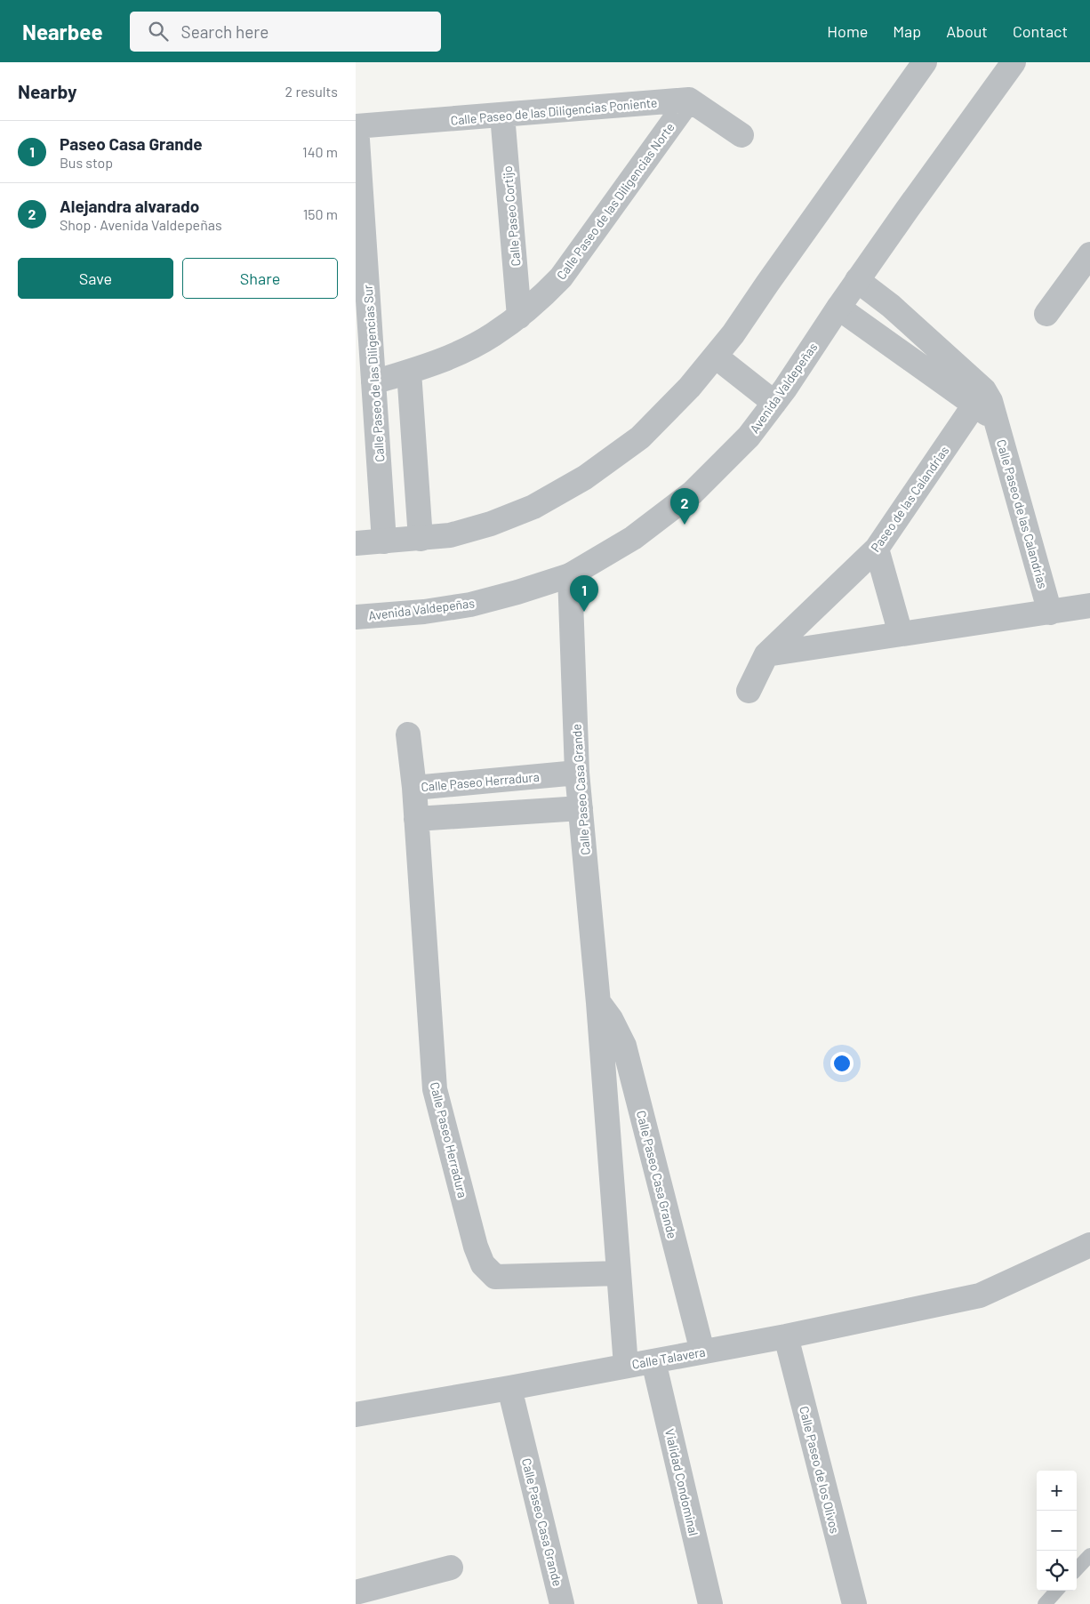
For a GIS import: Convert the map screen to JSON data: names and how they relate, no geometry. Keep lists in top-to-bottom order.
{
  "streets": {
    "street": [
      "Calle Paseo de las Diligencias Poniente",
      "Calle Paseo de las Diligencias Norte",
      "Calle Paseo Cortijo",
      "Calle Paseo de las Diligencias Sur",
      "Avenida Valdepeñas",
      "Paseo de las Calandrias",
      "Calle Paseo de las Calandrias",
      "Calle Paseo Herradura",
      "Calle Paseo Casa Grande",
      "Calle Talavera",
      "Calle Paseo de los Olivos",
      "Vialidad Condominal"
    ]
  },
  "crossings": [
    ["Calle Paseo de las Diligencias Poniente", "Calle Paseo de las Diligencias Norte"],
    ["Calle Paseo de las Diligencias Poniente", "Calle Paseo Cortijo"],
    ["Calle Paseo de las Diligencias Poniente", "Calle Paseo de las Diligencias Sur"],
    ["Calle Paseo de las Diligencias Norte", "Calle Paseo Cortijo"],
    ["Calle Paseo de las Diligencias Norte", "Calle Paseo de las Diligencias Sur"],
    ["Avenida Valdepeñas", "Calle Paseo Casa Grande"],
    ["Paseo de las Calandrias", "Calle Paseo de las Calandrias"],
    ["Calle Paseo Herradura", "Calle Paseo Casa Grande"],
    ["Calle Paseo Casa Grande", "Calle Talavera"],
    ["Calle Talavera", "Calle Paseo de los Olivos"],
    ["Calle Talavera", "Vialidad Condominal"]
  ],
  "page": {
    "header": "Nearbee",
    "search": "Search here",
    "nav": [
      "Home",
      "Map",
      "About",
      "Contact"
    ],
    "heading": ["Nearby", "2 results"],
    "list": [
      {
        "mark": "1",
        "name": "Paseo Casa Grande",
        "note": "Bus stop",
        "value": "140 m"
      },
      {
        "mark": "2",
        "name": "Alejandra alvarado",
        "note": "Shop · Avenida Valdepeñas",
        "value": "150 m"
      }
    ],
    "buttons": ["Save", "Share"],
    "pins": ["2", "1"],
    "map_buttons": ["+", "−"]
  }
}
